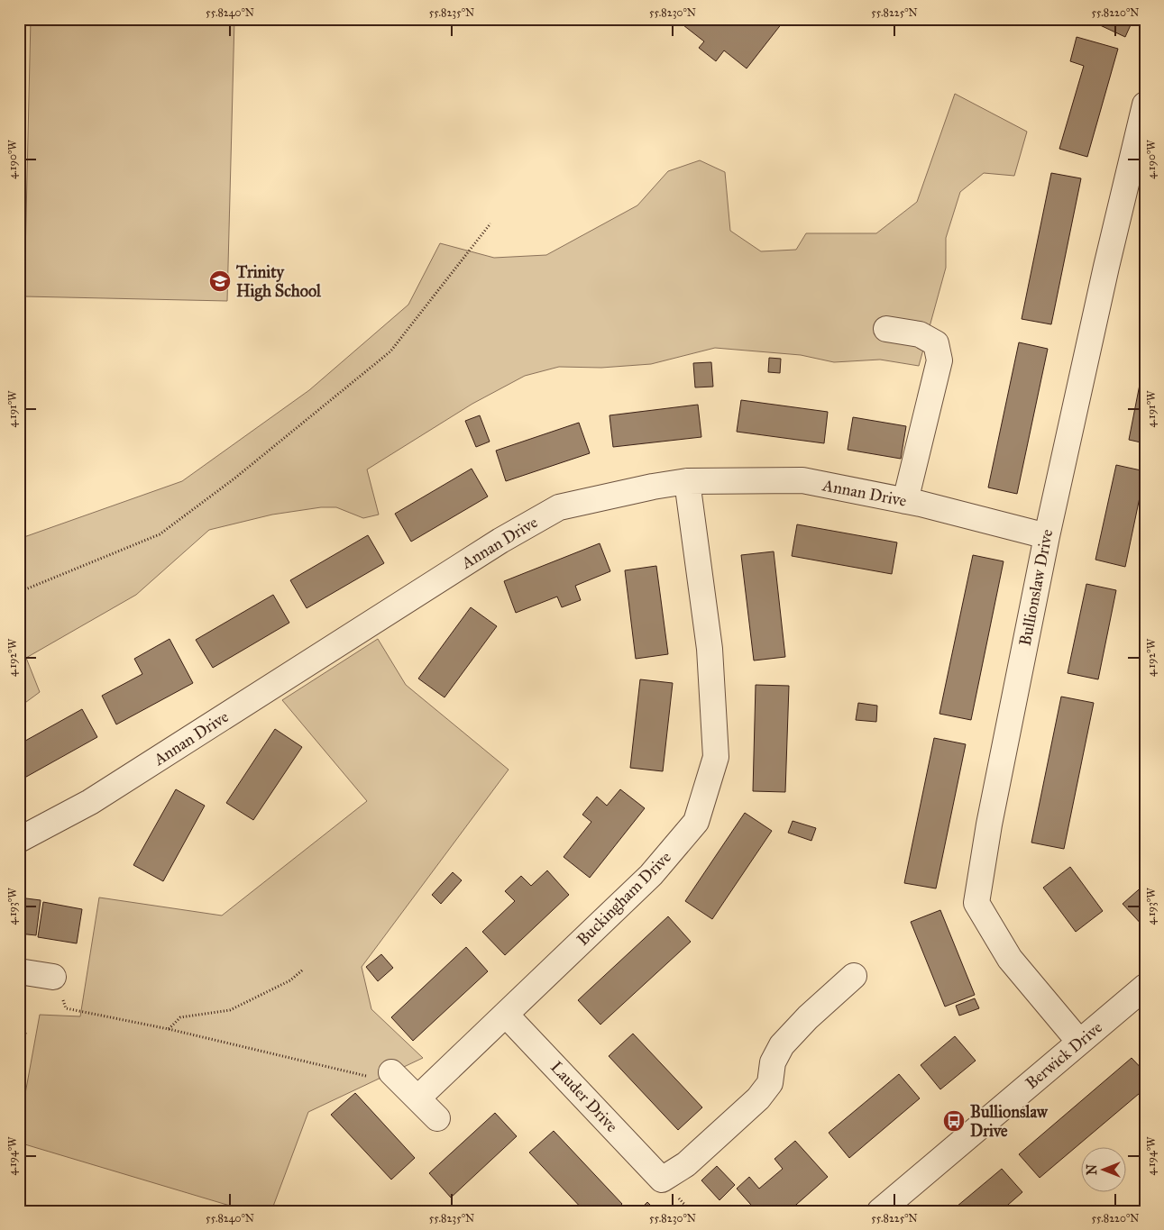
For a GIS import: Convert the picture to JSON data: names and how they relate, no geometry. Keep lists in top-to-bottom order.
{
  "streets": {
    "street": [
      "Annan Drive",
      "Bullionslaw Drive",
      "Buckingham Drive",
      "Berwick Drive",
      "Lauder Drive"
    ]
  },
  "crossings": [
    ["Annan Drive", "Bullionslaw Drive"],
    ["Annan Drive", "Buckingham Drive"],
    ["Bullionslaw Drive", "Berwick Drive"],
    ["Buckingham Drive", "Lauder Drive"]
  ],
  "places": {
    "school or university": ["Trinity High School"],
    "bus stop": ["Bullionslaw Drive"]
  },
  "north": "left",
  "coordinates": [
    "55.8240°N",
    "55.8235°N",
    "55.8230°N",
    "55.8225°N",
    "55.8220°N",
    "4.190°W",
    "4.191°W",
    "4.192°W",
    "4.193°W",
    "4.194°W"
  ]
}
